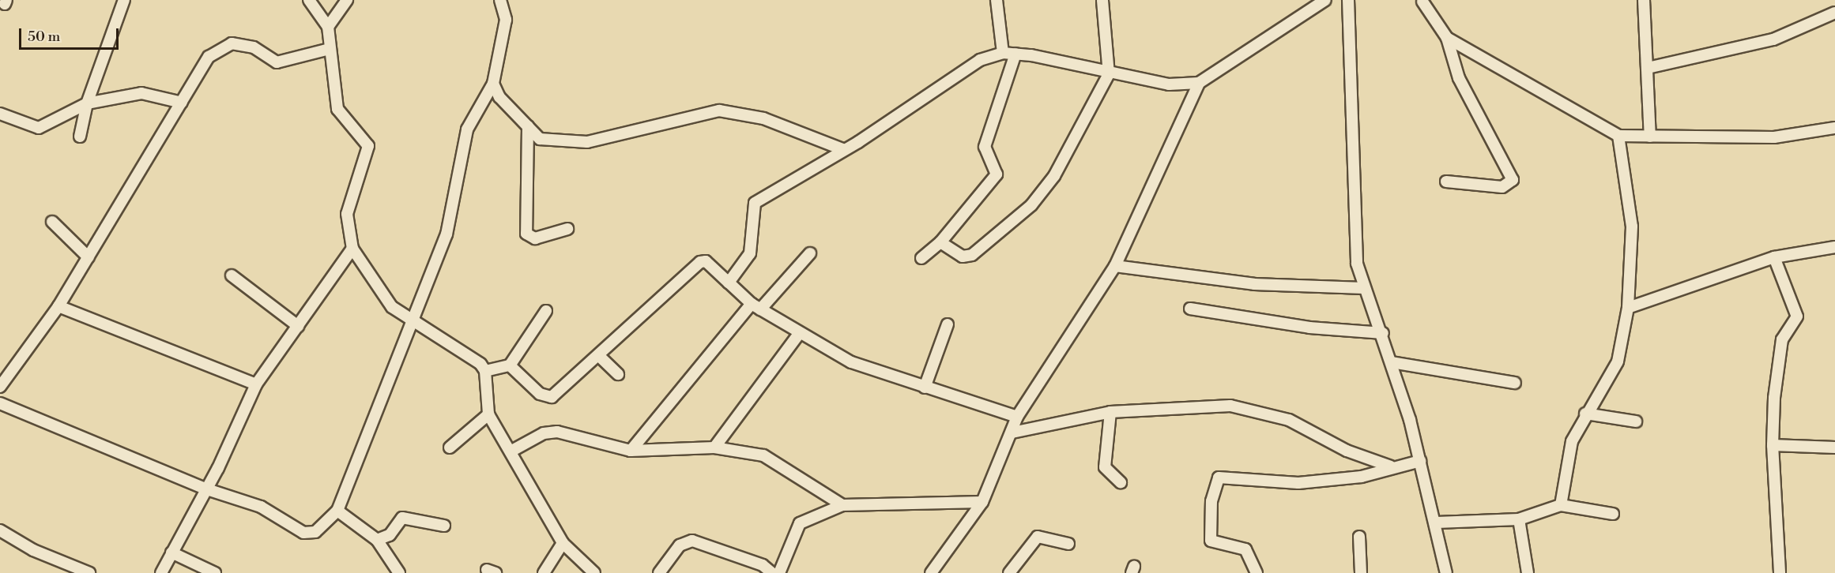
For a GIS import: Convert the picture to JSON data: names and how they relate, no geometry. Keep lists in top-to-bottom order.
{
  "scale_bar": "50 m"
}
